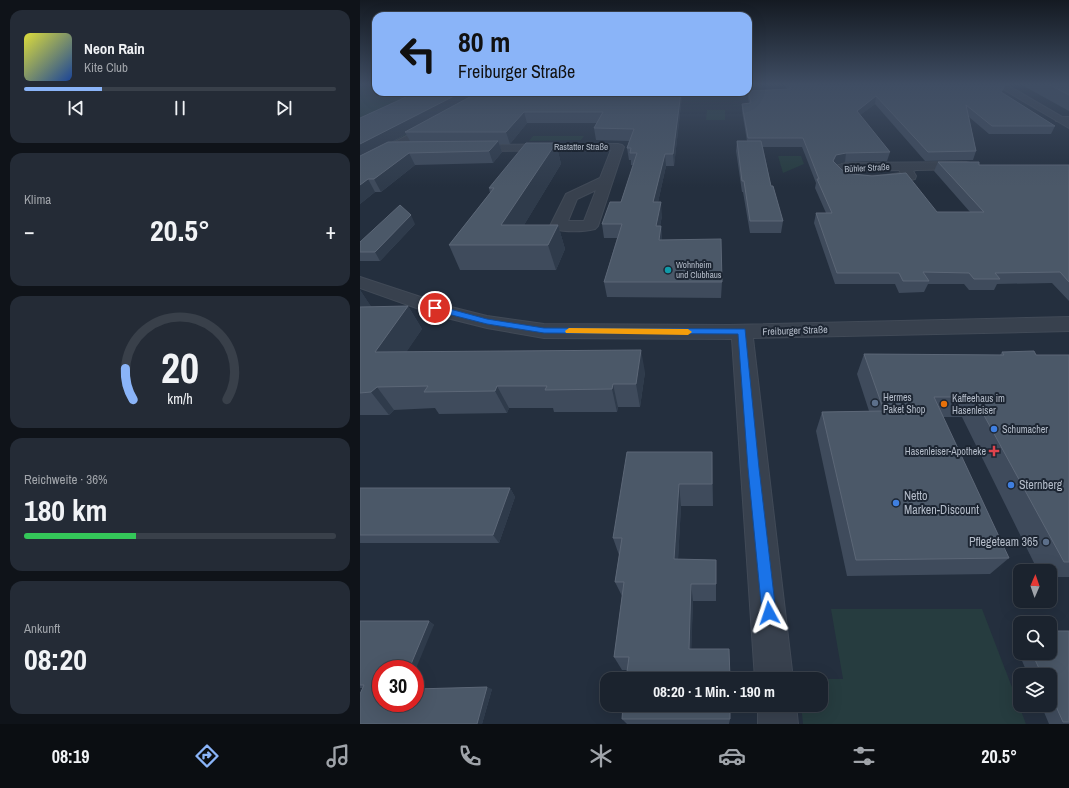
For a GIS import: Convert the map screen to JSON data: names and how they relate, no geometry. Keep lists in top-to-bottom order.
{
  "streets": {
    "street": ["Rastatter Straße", "Bühler Straße", "Freiburger Straße"]
  },
  "places": {
    "other": [
      "Wohnheim und Clubhaus",
      "Hermes Paket Shop",
      "Kaffeehaus im Hasenleiser",
      "Schumacher",
      "Sternberg",
      "Netto Marken-Discount",
      "Pflegeteam 365"
    ],
    "health": ["Hasenleiser-Apotheke"]
  },
  "north": "top",
  "page": {
    "turn": ["80 m", "Freiburger Straße"],
    "song": ["Neon Rain", "Kite Club"],
    "tile": [
      "Klima",
      ["Reichweite · 36%", "180 km"],
      ["Ankunft", "08:20"]
    ],
    "heat": ["−", "20.5°", "+"],
    "limit": "30",
    "trip": "08:20 · 1 Min. · 190 m",
    "tabs": ["08:19", "20.5°"],
    "gauge": ["20", "km/h"]
  }
}
